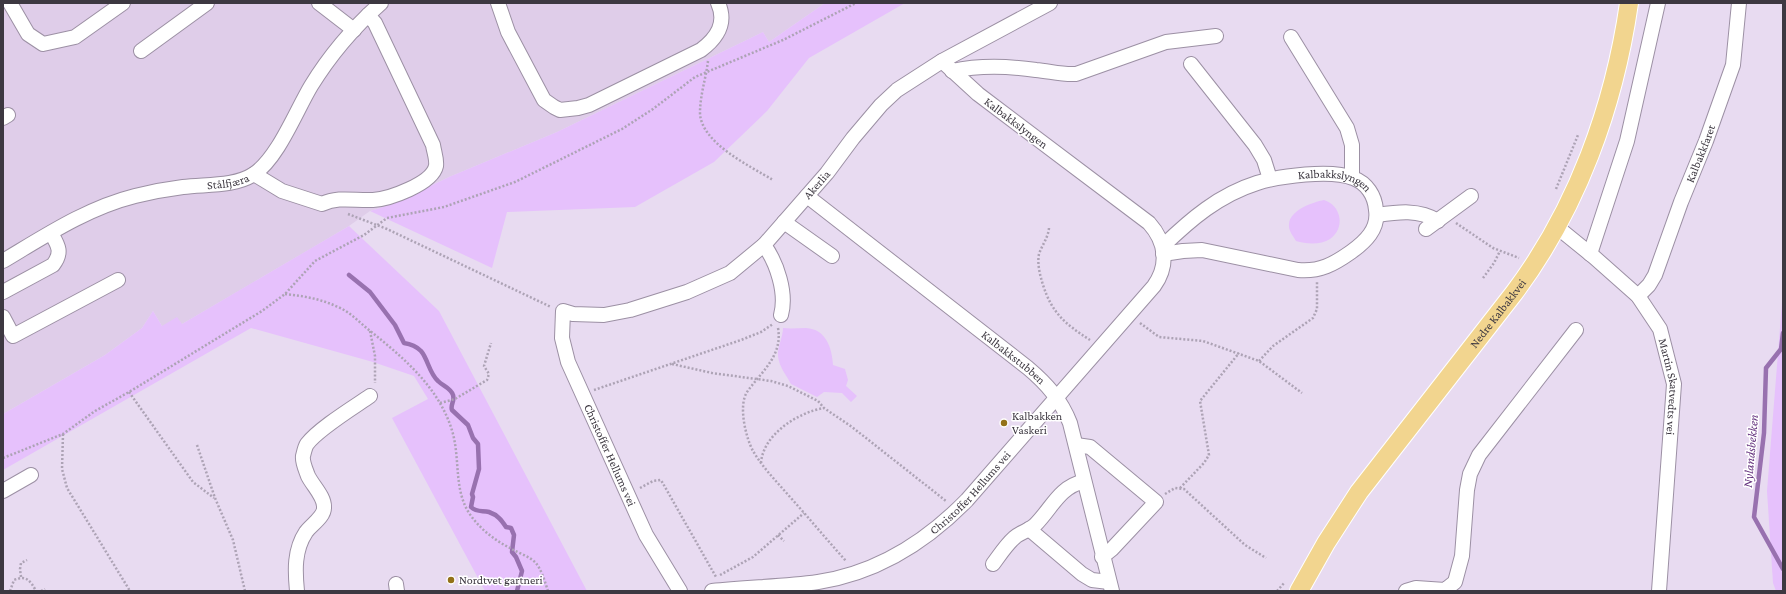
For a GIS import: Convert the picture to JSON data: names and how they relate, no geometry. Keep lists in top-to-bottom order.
{
  "streets": {
    "main road": ["Nedre Kalbakkvei"],
    "street": [
      "Kalbakkslyngen",
      "Kalbakkfaret",
      "Stålfjæra",
      "Akerlia",
      "Kalbakkstubben",
      "Martin Skatvedts vei",
      "Christoffer Hellums vei"
    ]
  },
  "crossings": [
    ["Kalbakkslyngen", "Akerlia"],
    ["Kalbakkslyngen", "Christoffer Hellums vei"],
    ["Kalbakkfaret", "Martin Skatvedts vei"],
    ["Akerlia", "Kalbakkstubben"],
    ["Akerlia", "Christoffer Hellums vei"],
    ["Nedre Kalbakkvei", "Martin Skatvedts vei"],
    ["Kalbakkstubben", "Christoffer Hellums vei"]
  ],
  "water": ["Nylandsbekken"],
  "places": ["Kalbakken Vaskeri", "Nordtvet gartneri"]
}
